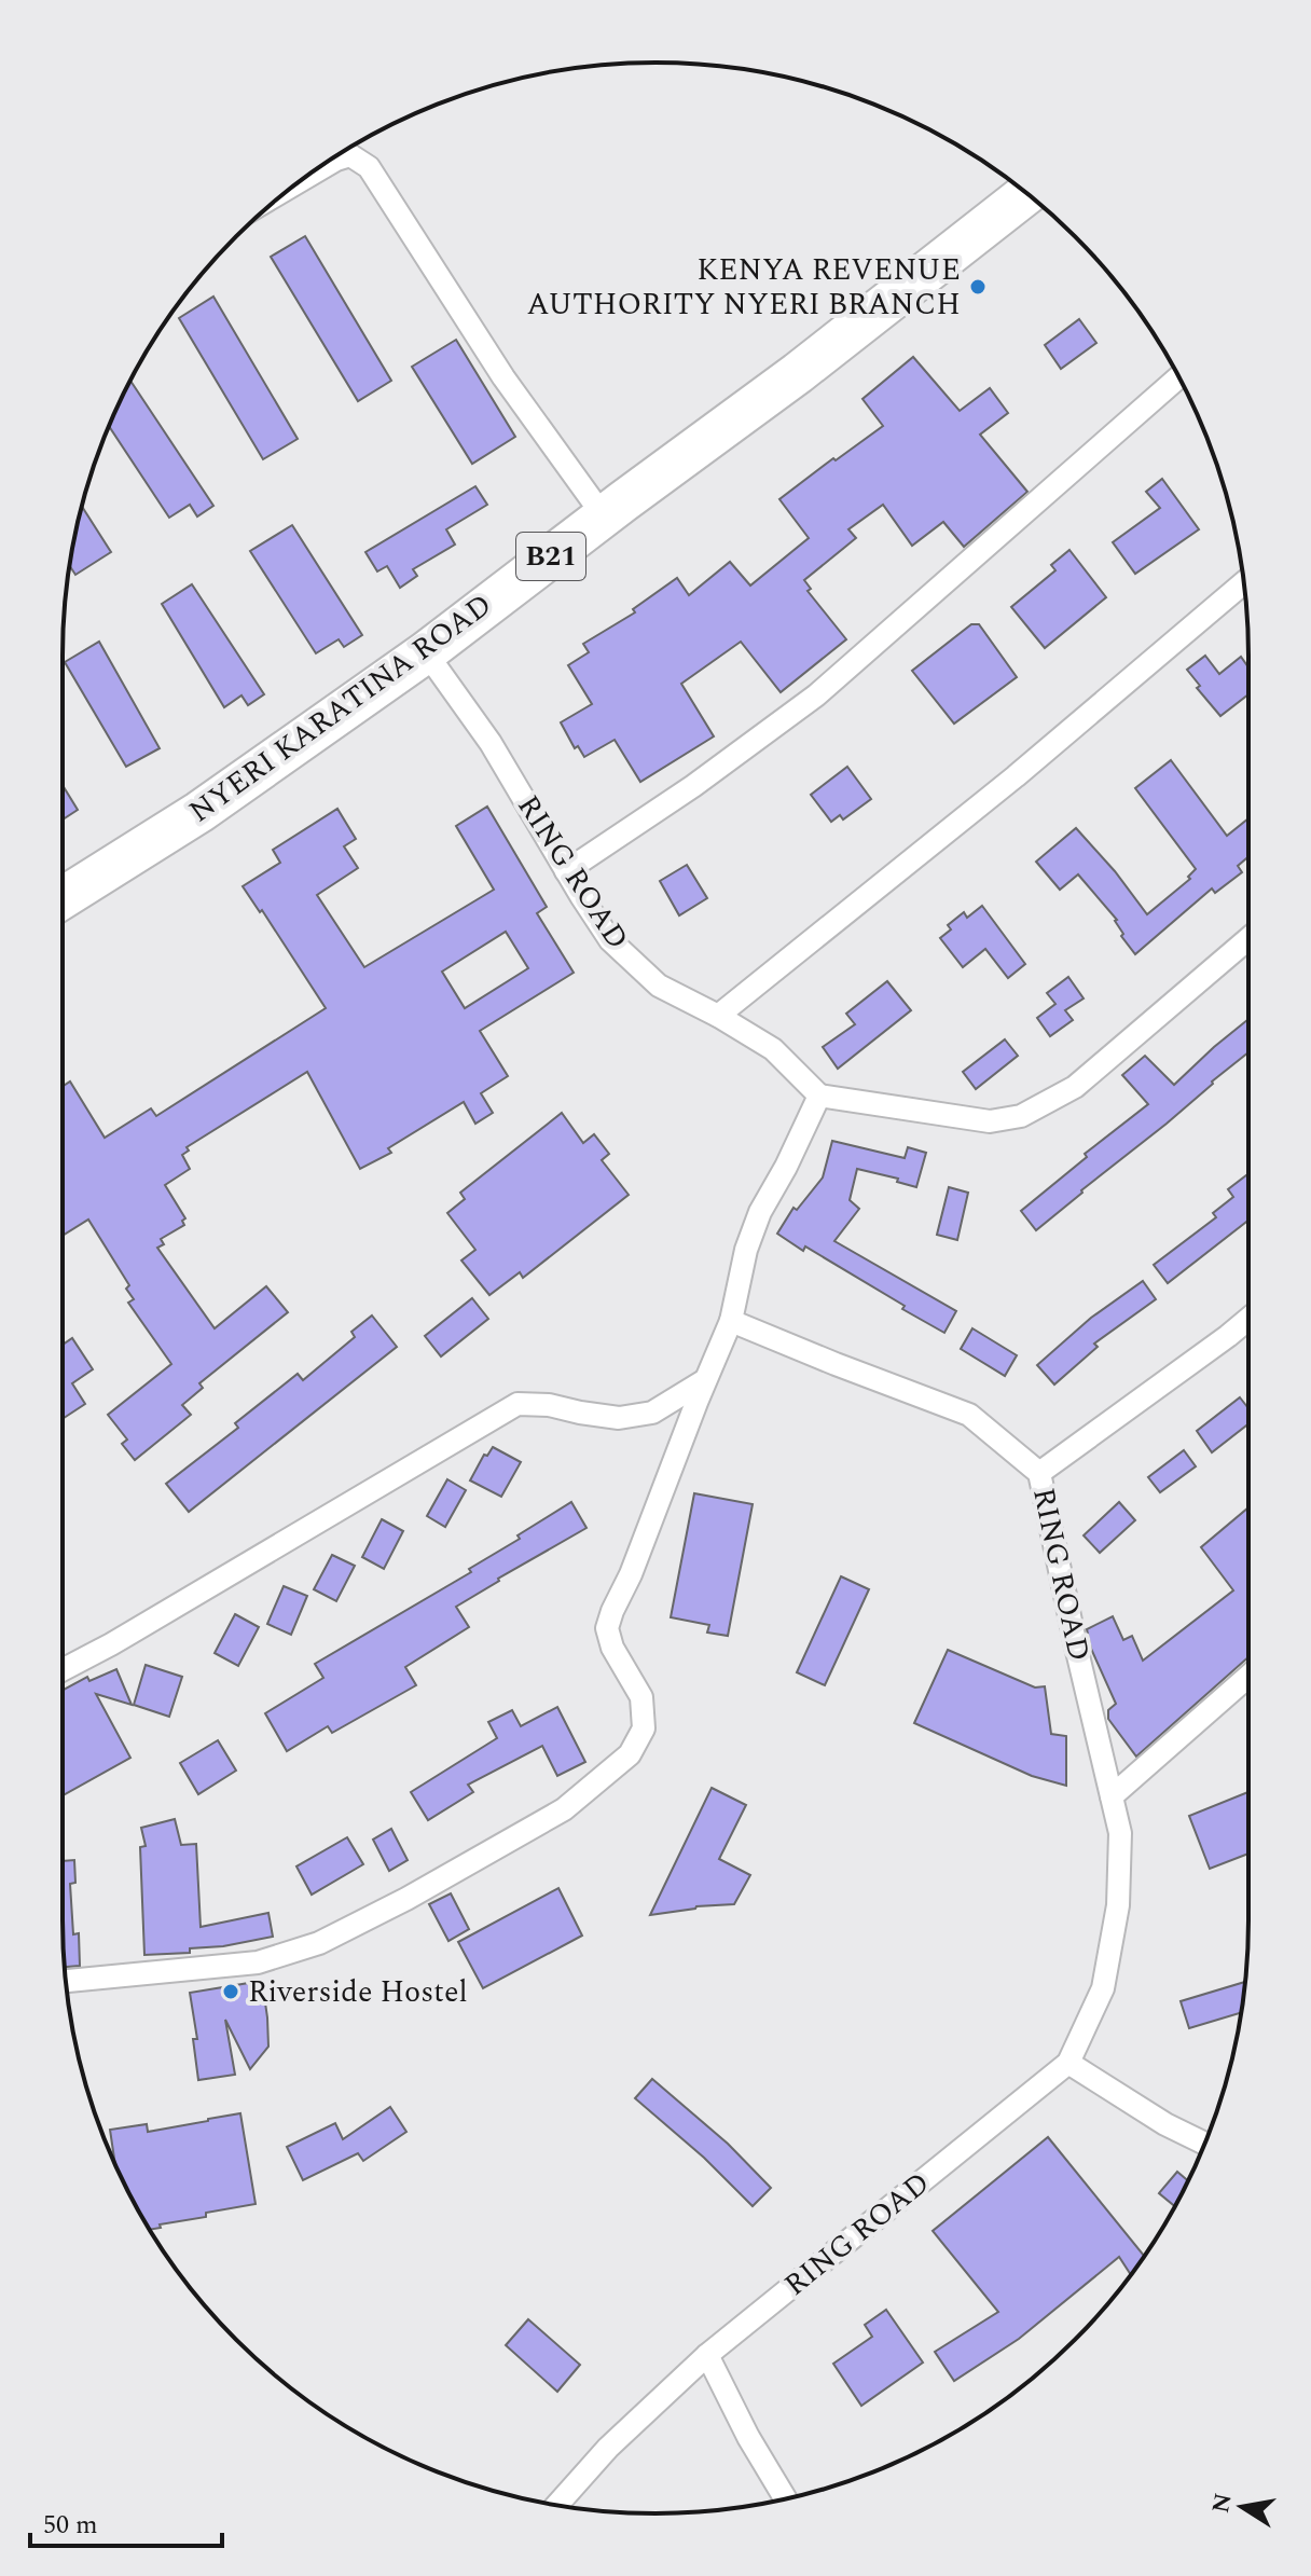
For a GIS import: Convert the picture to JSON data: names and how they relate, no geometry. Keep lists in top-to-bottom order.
{
  "streets": {
    "highway": ["B21", "NYERI KARATINA ROAD"],
    "street": ["RING ROAD"]
  },
  "crossings": [
    ["NYERI KARATINA ROAD", "RING ROAD"]
  ],
  "places": ["KENYA REVENUE AUTHORITY NYERI BRANCH", "Riverside Hostel"],
  "scale_bar": "50 m",
  "north": "left"
}
